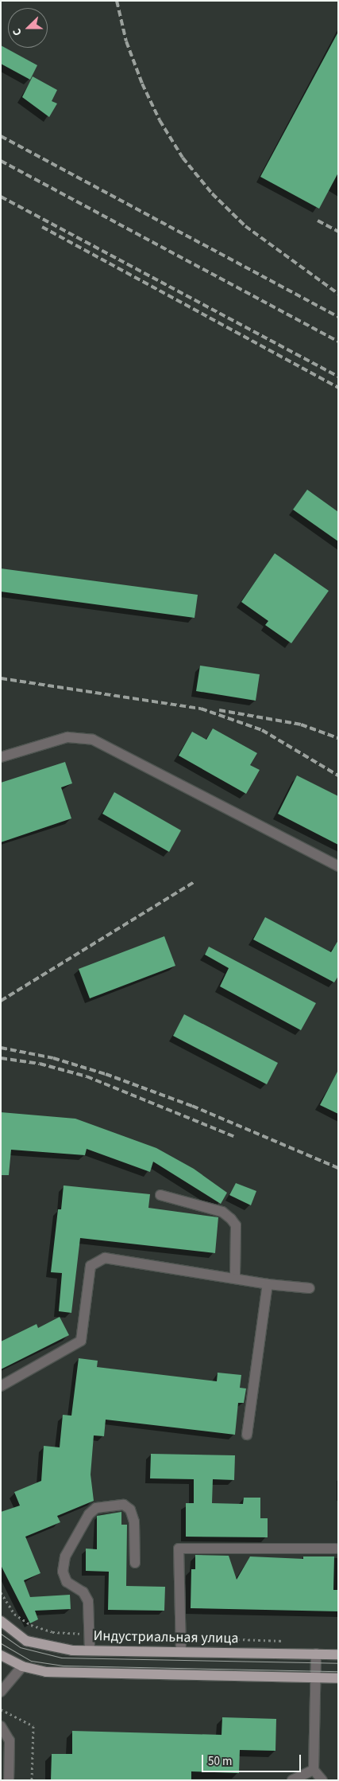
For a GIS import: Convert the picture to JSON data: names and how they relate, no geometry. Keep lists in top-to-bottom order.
{
  "streets": {
    "main road": ["Индустриальная улица"]
  },
  "scale_bar": "50 m",
  "north": "left"
}
